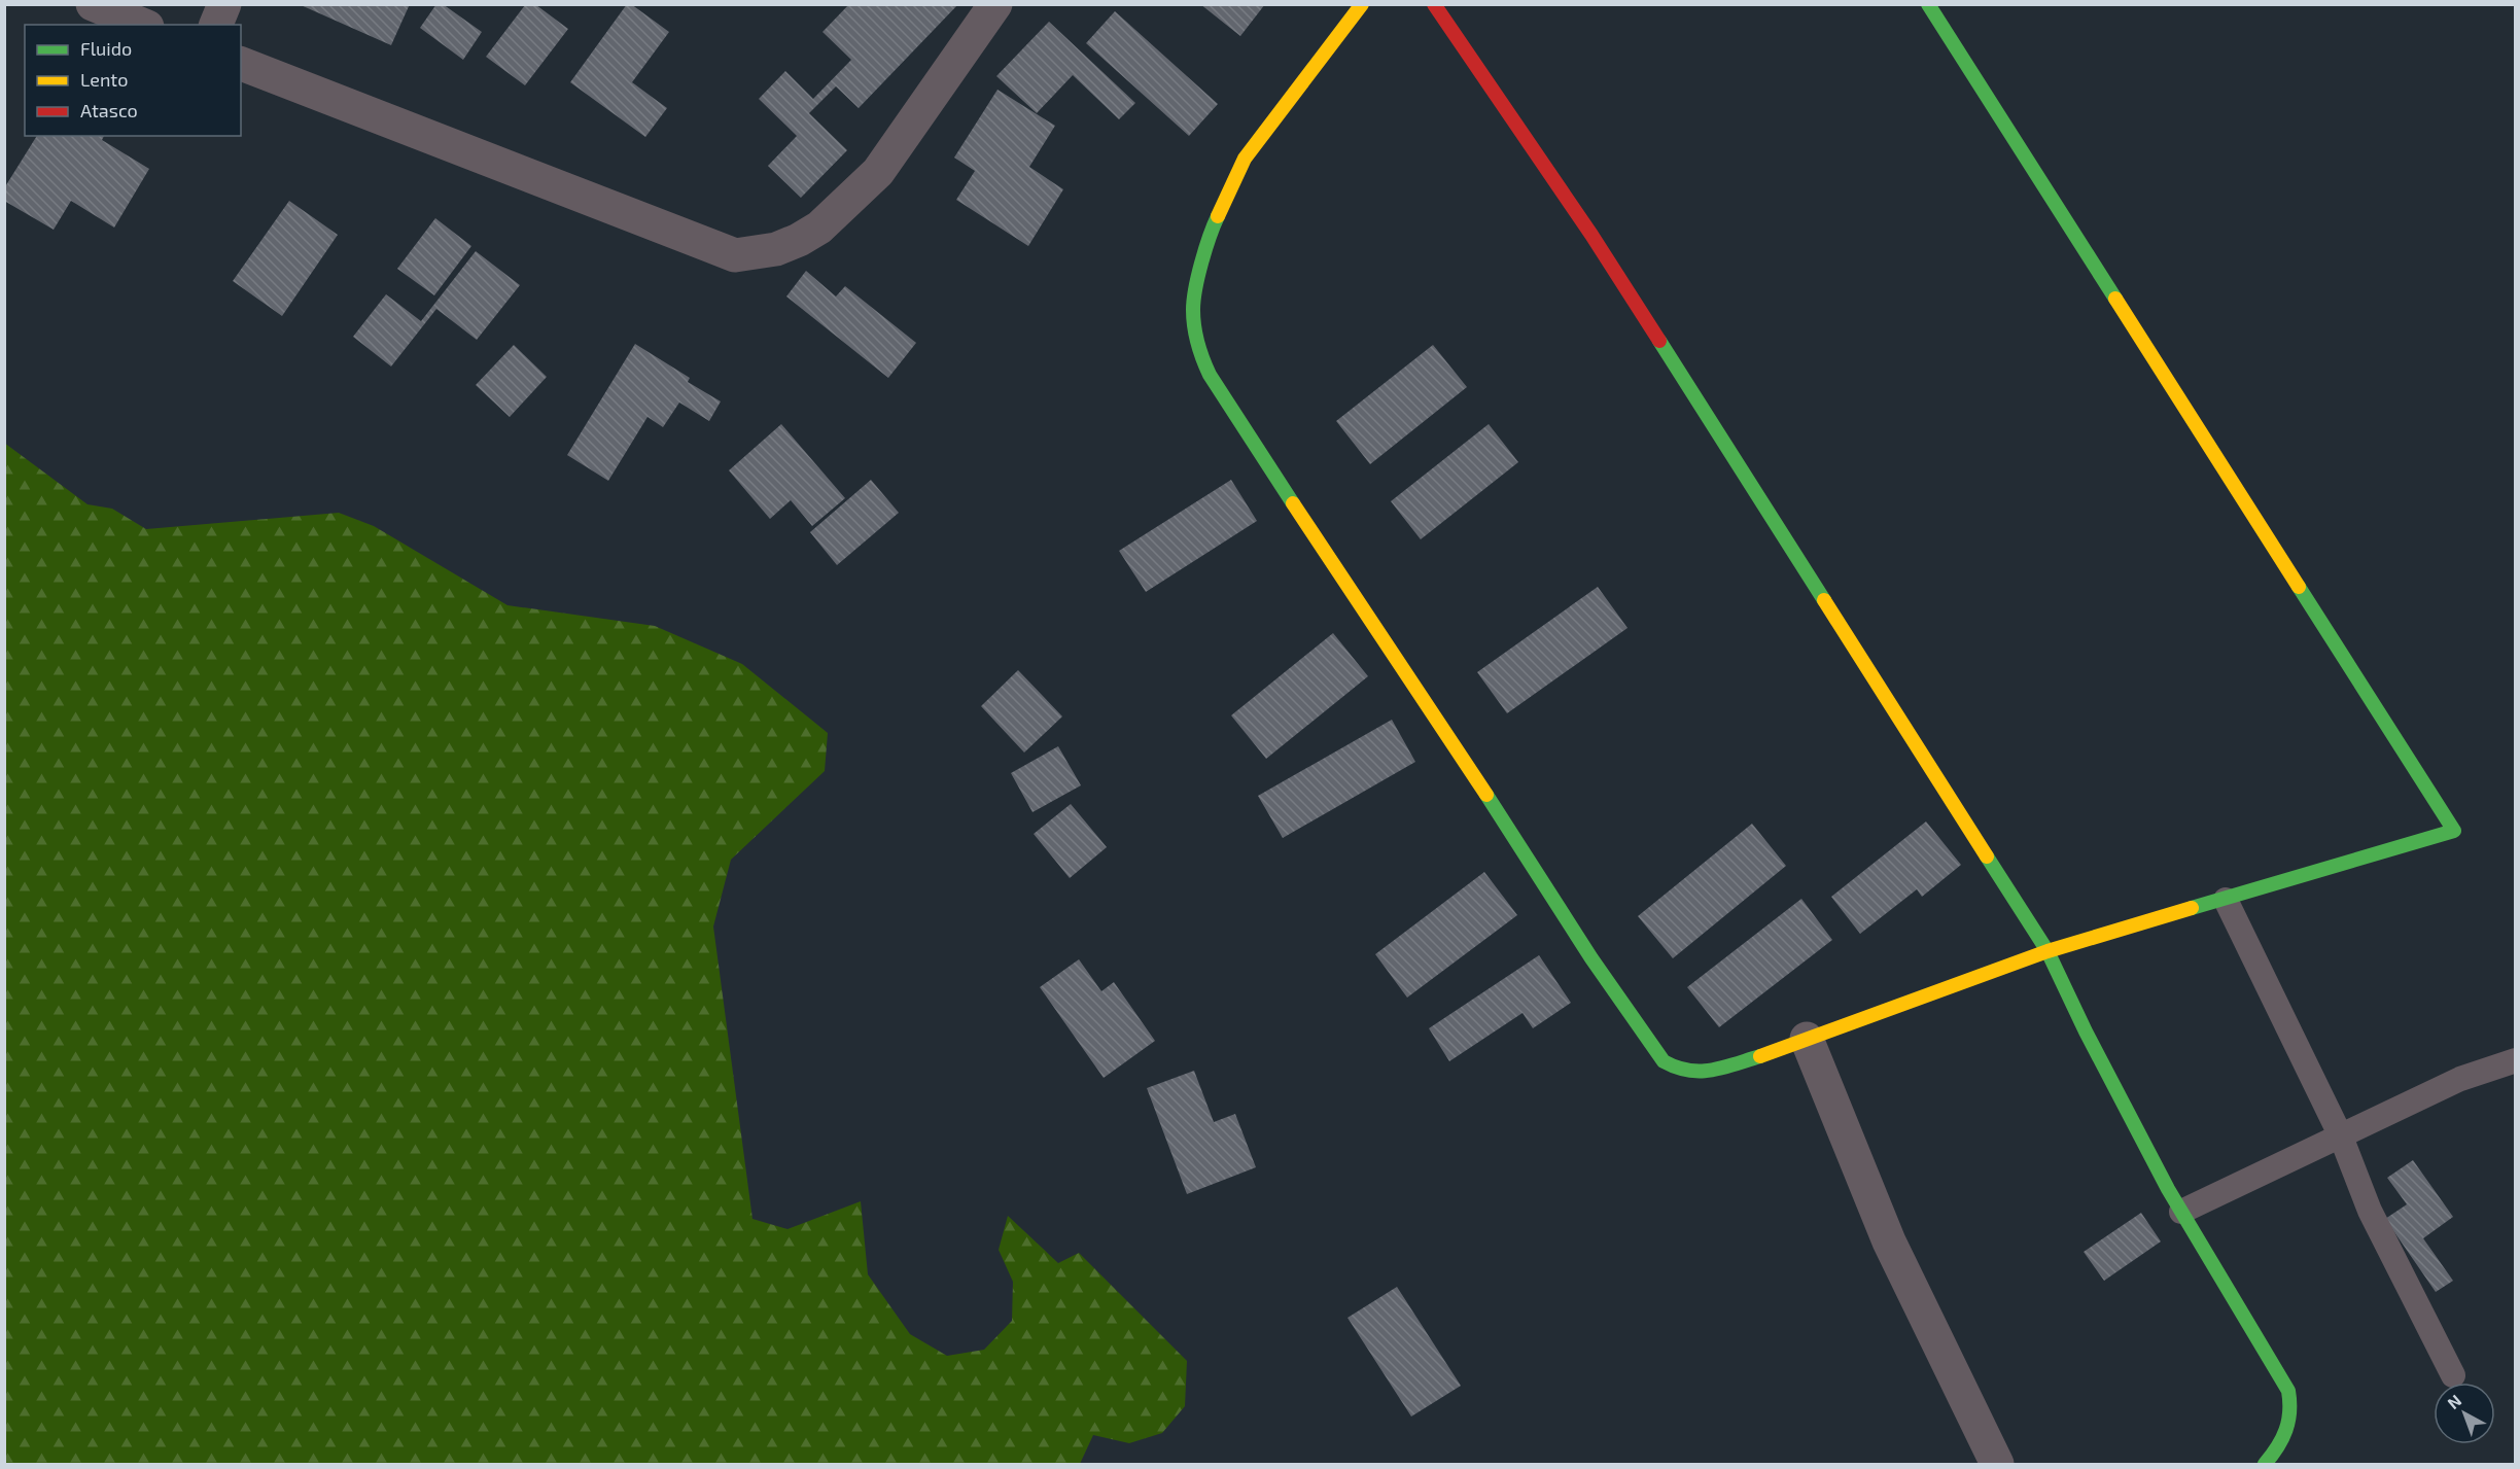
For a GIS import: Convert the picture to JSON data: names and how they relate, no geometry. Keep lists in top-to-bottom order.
{
  "legend": ["Fluido", "Lento", "Atasco"],
  "north": "top left"
}
